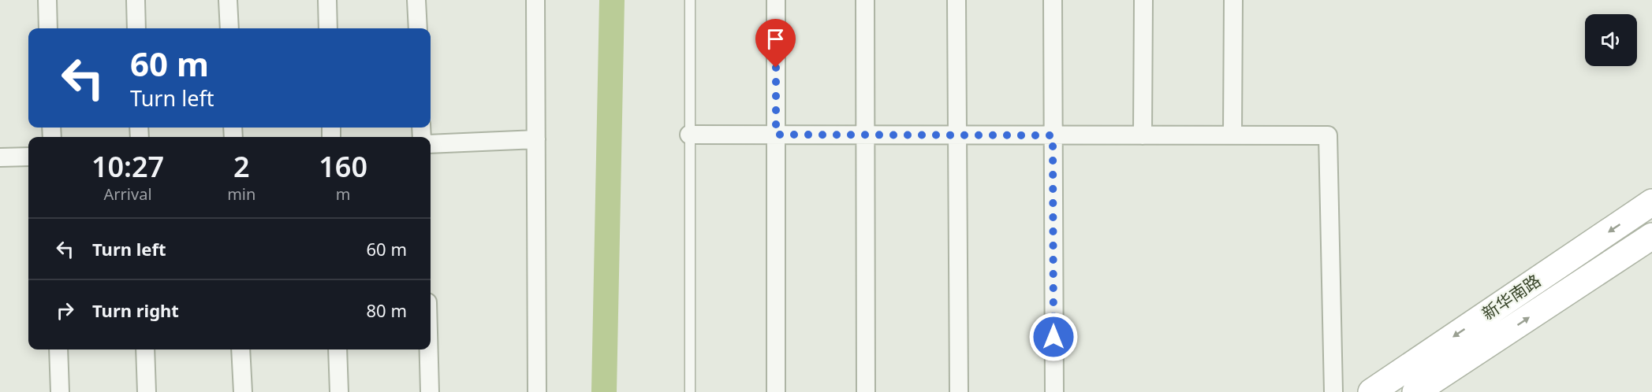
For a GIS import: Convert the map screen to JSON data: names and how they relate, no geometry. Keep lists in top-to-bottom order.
{
  "streets": {
    "street": ["新华南路"]
  },
  "page": {
    "turn": ["60 m", "Turn left"],
    "eta": [
      "10:27",
      "Arrival",
      "2",
      "min",
      "160",
      "m"
    ],
    "list": [
      {
        "name": "Turn left",
        "value": "60 m"
      },
      {
        "name": "Turn right",
        "value": "80 m"
      }
    ]
  }
}
